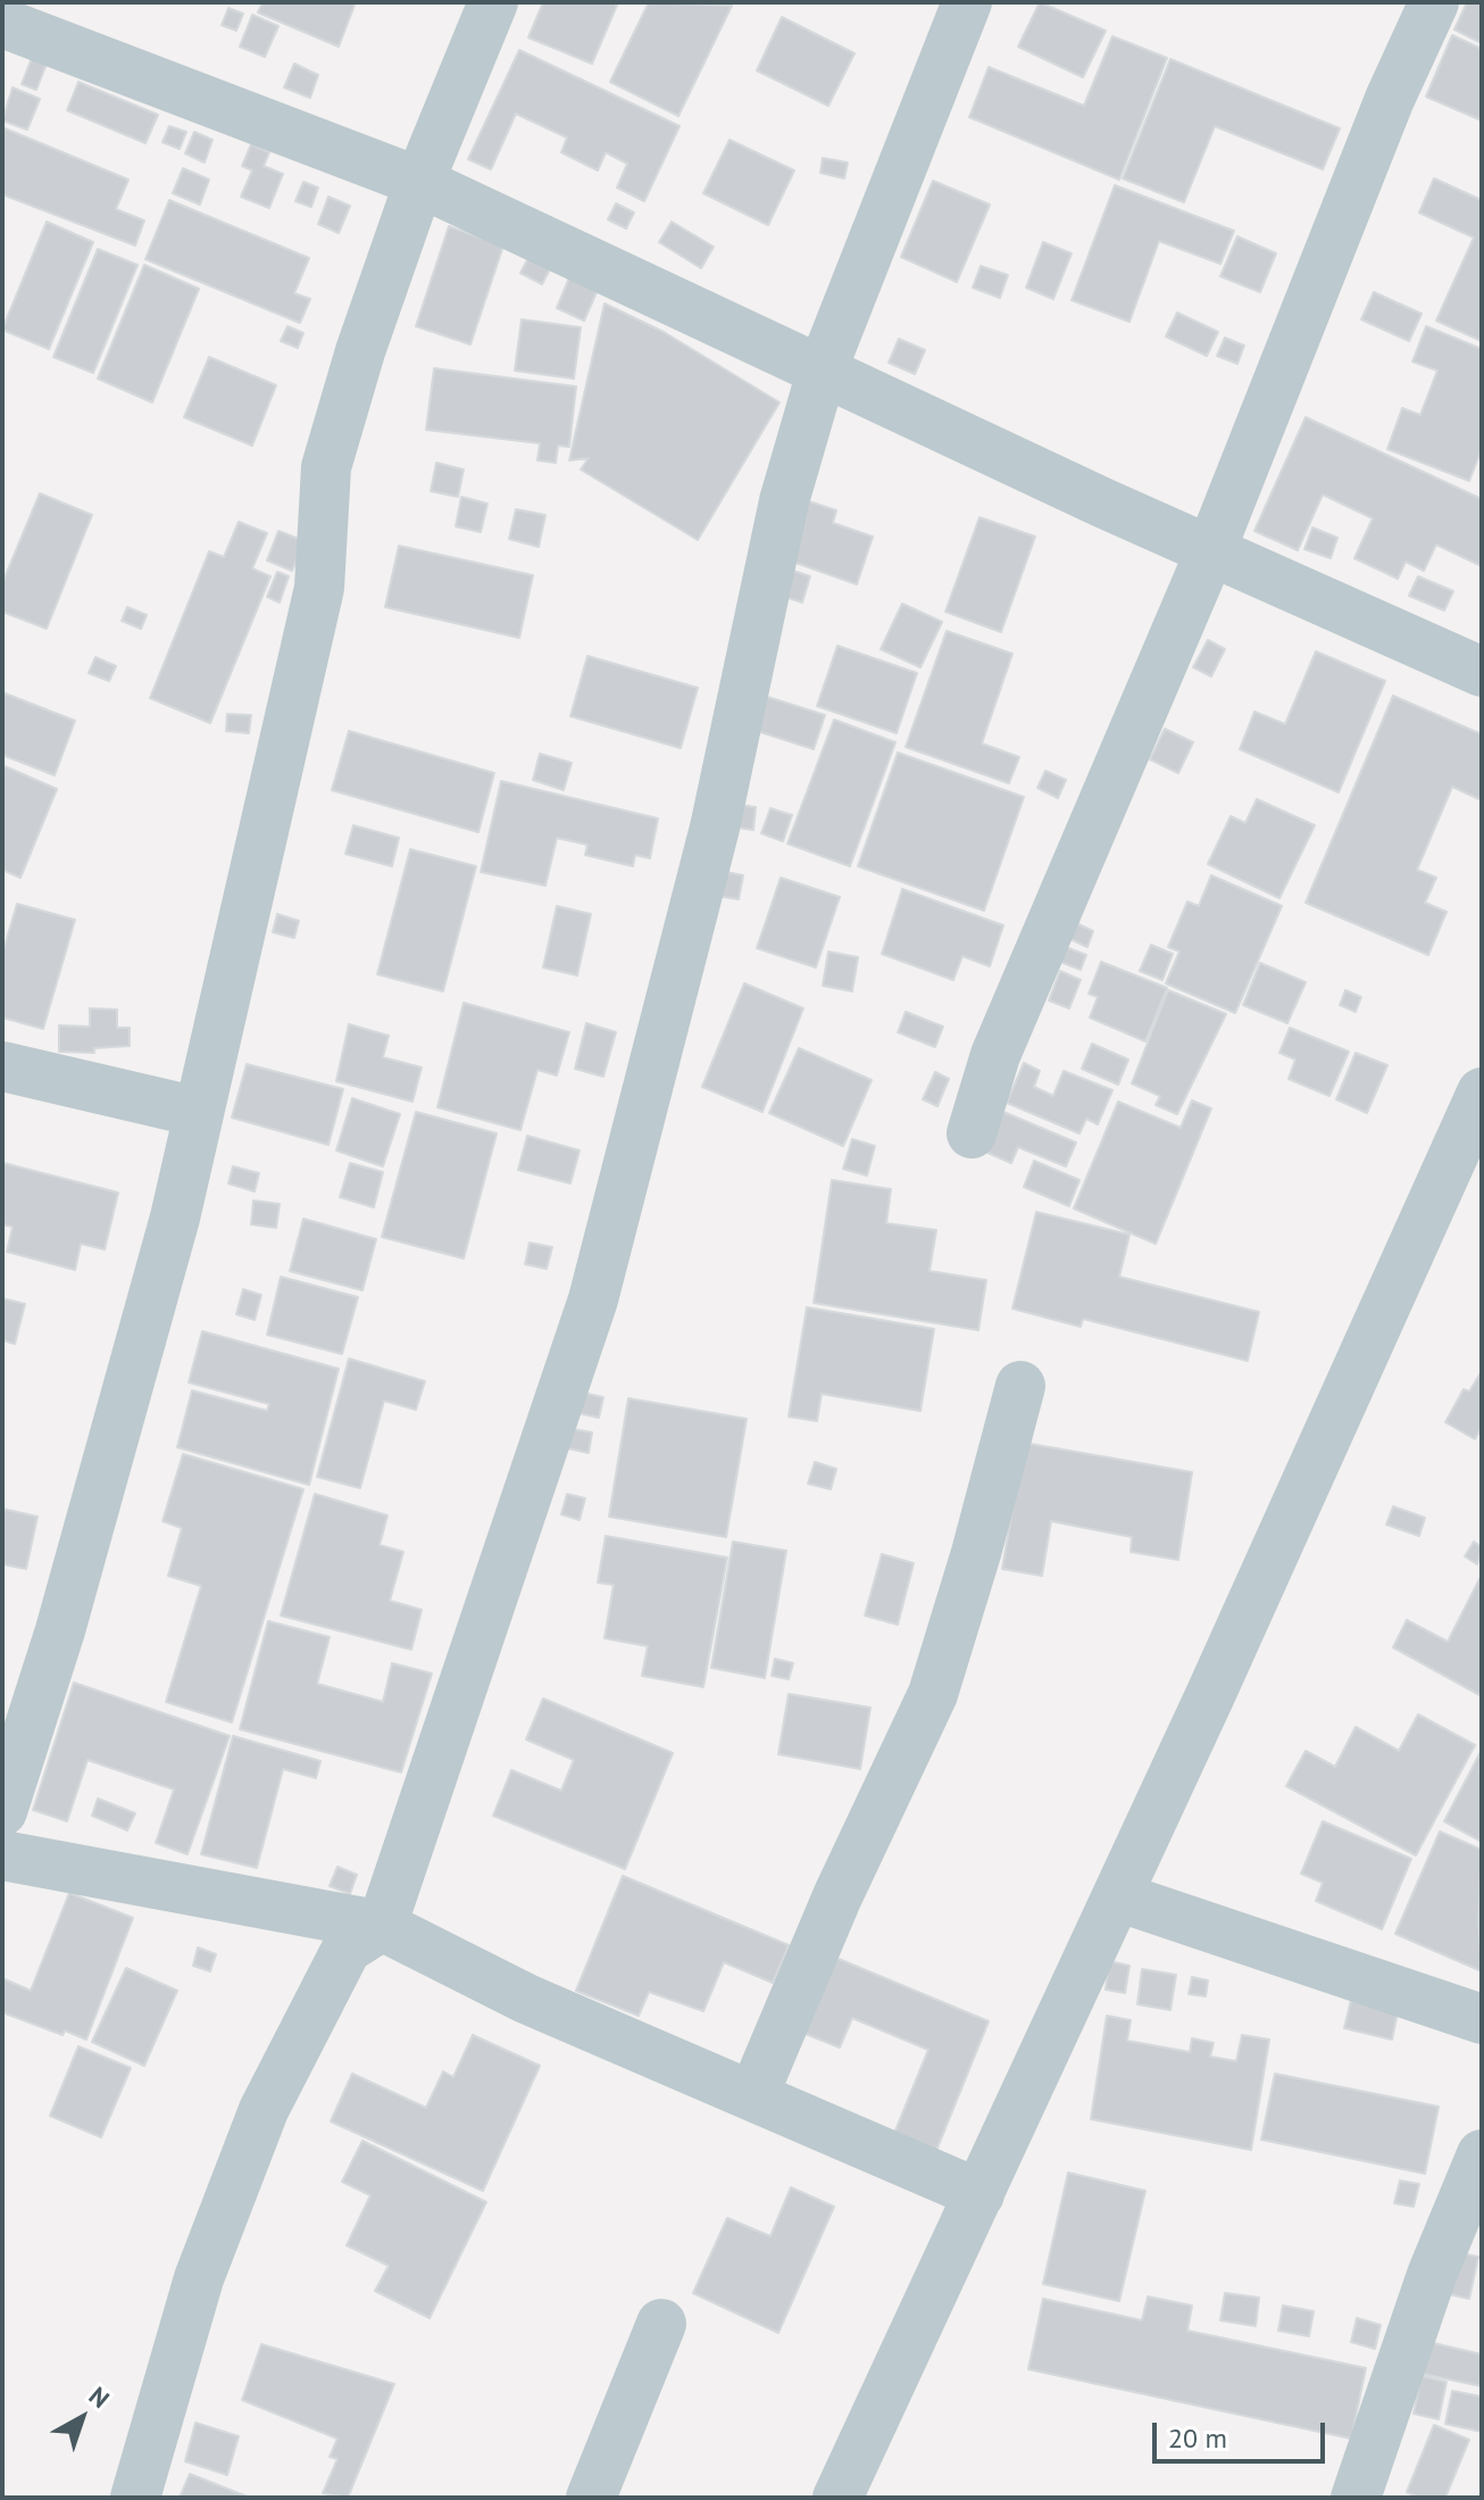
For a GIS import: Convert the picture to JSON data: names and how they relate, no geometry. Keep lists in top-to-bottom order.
{
  "scale_bar": "20 m",
  "north": "top right"
}
